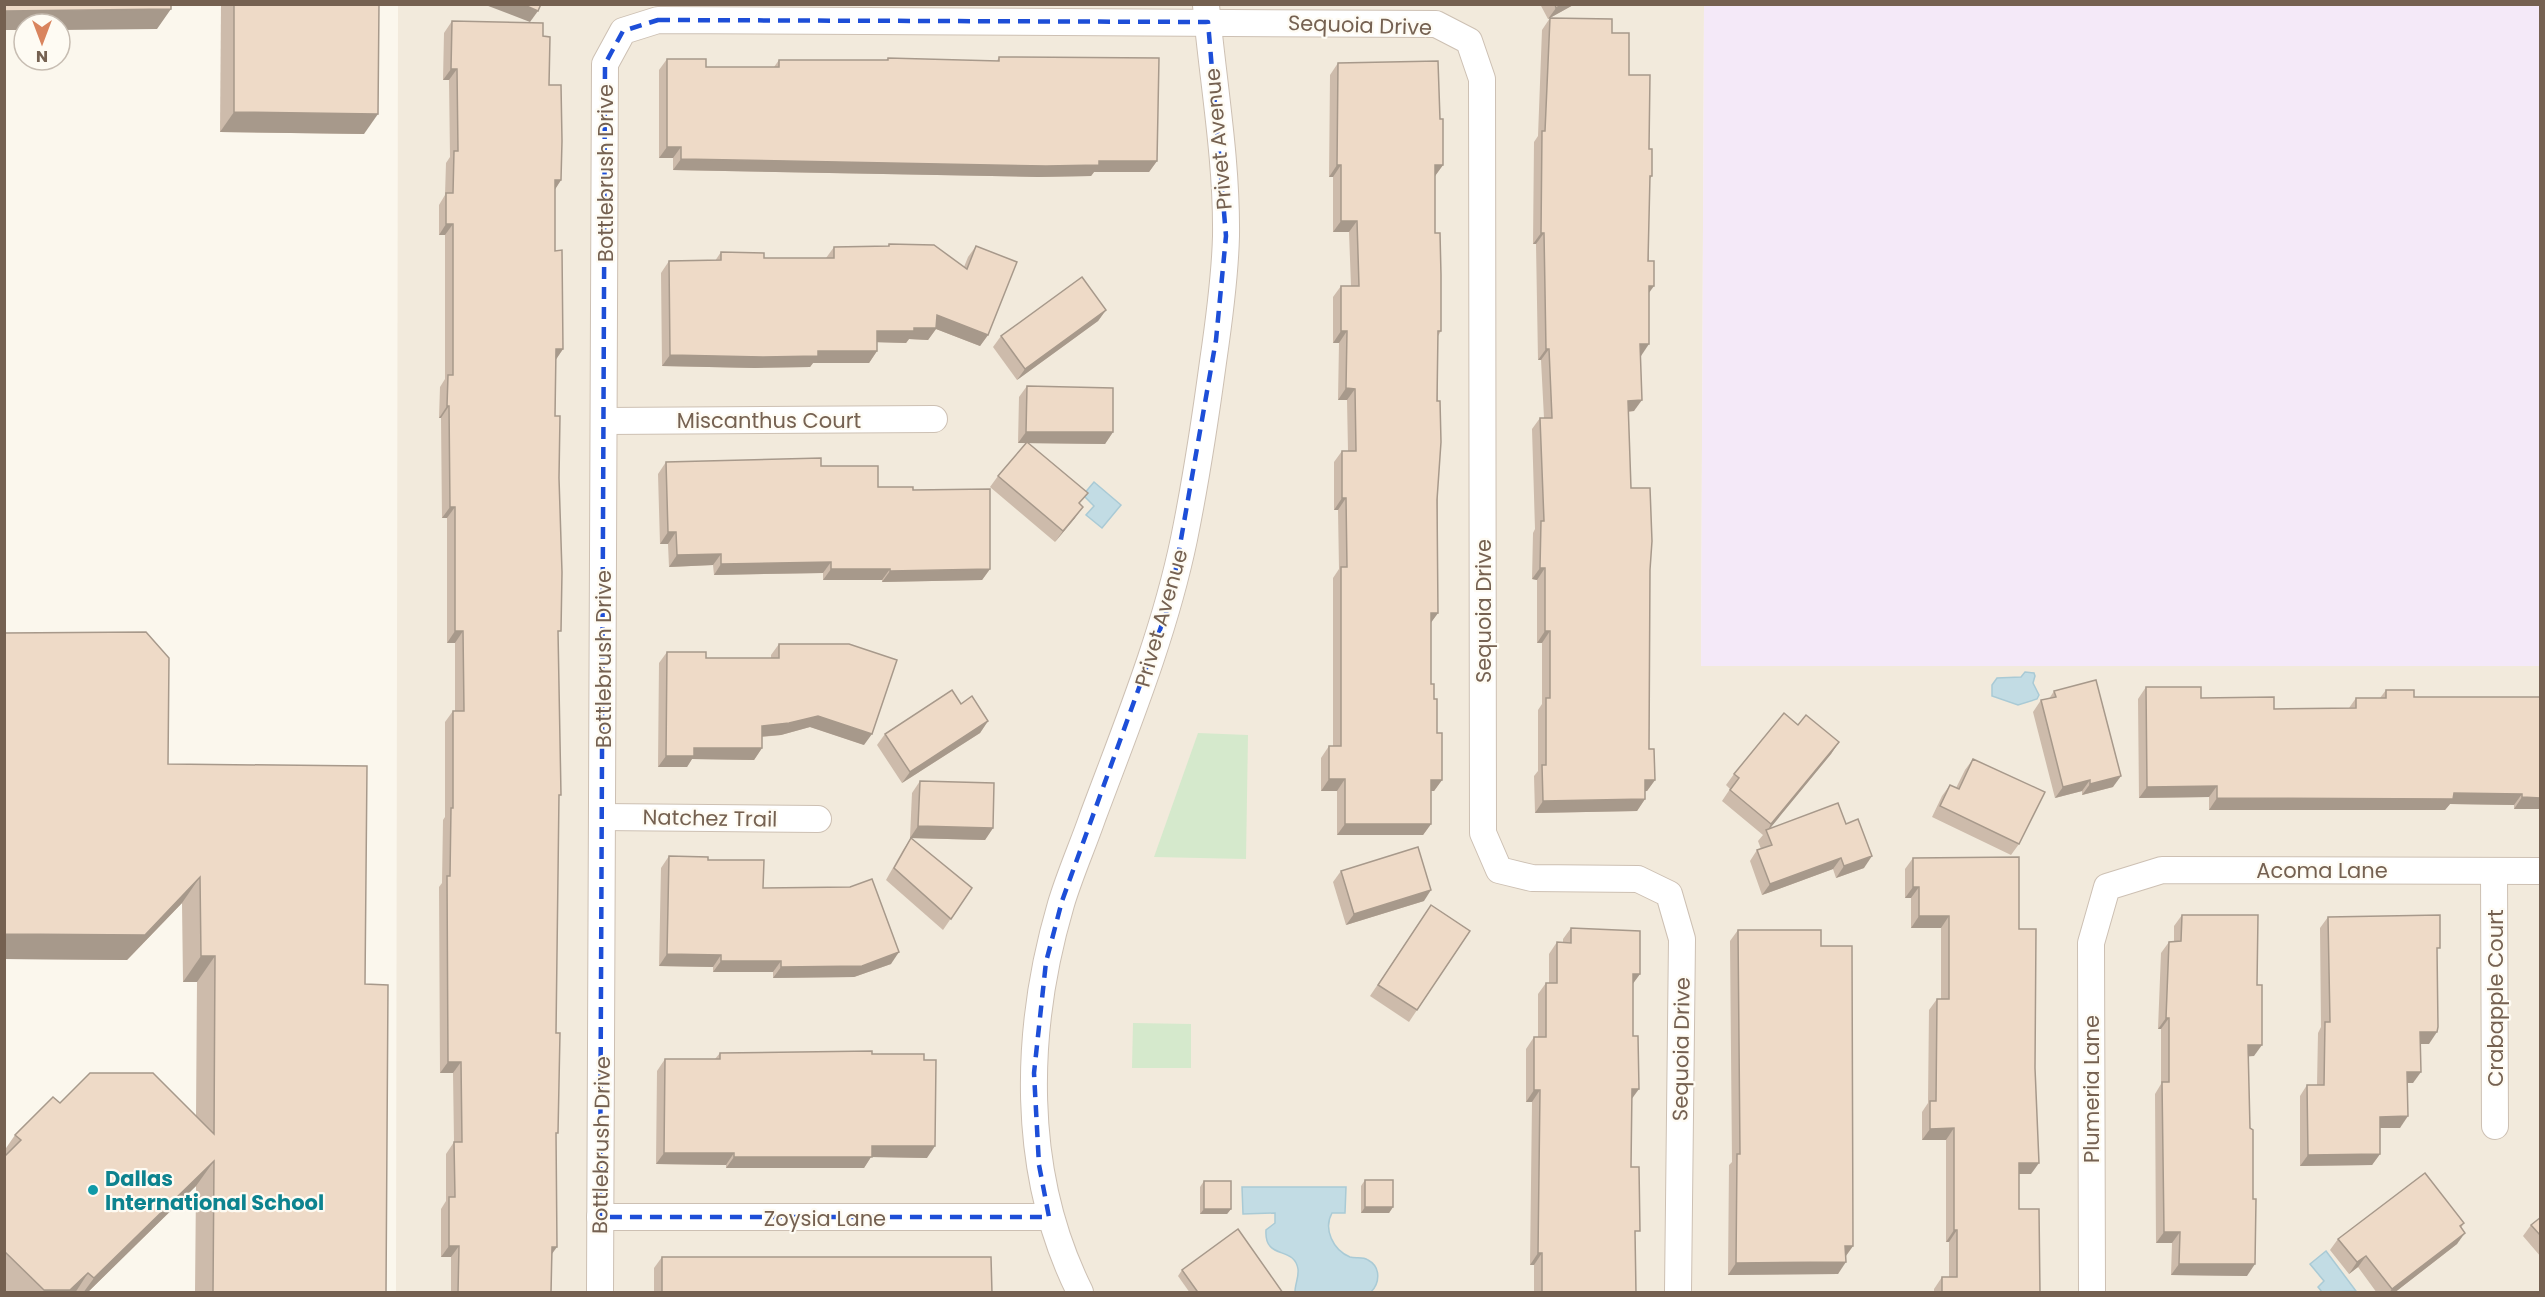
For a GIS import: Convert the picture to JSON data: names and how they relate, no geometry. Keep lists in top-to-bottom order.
{
  "streets": {
    "street": [
      "Sequoia Drive",
      "Privet Avenue",
      "Bottlebrush Drive",
      "Miscanthus Court",
      "Natchez Trail",
      "Acoma Lane",
      "Crabapple Court",
      "Plumeria Lane",
      "Zoysia Lane"
    ]
  },
  "crossings": [
    ["Sequoia Drive", "Privet Avenue"],
    ["Sequoia Drive", "Bottlebrush Drive"],
    ["Privet Avenue", "Bottlebrush Drive"],
    ["Privet Avenue", "Zoysia Lane"],
    ["Bottlebrush Drive", "Miscanthus Court"],
    ["Bottlebrush Drive", "Natchez Trail"],
    ["Bottlebrush Drive", "Zoysia Lane"],
    ["Acoma Lane", "Crabapple Court"],
    ["Acoma Lane", "Plumeria Lane"]
  ],
  "places": ["Dallas International School"],
  "north": "bottom"
}
